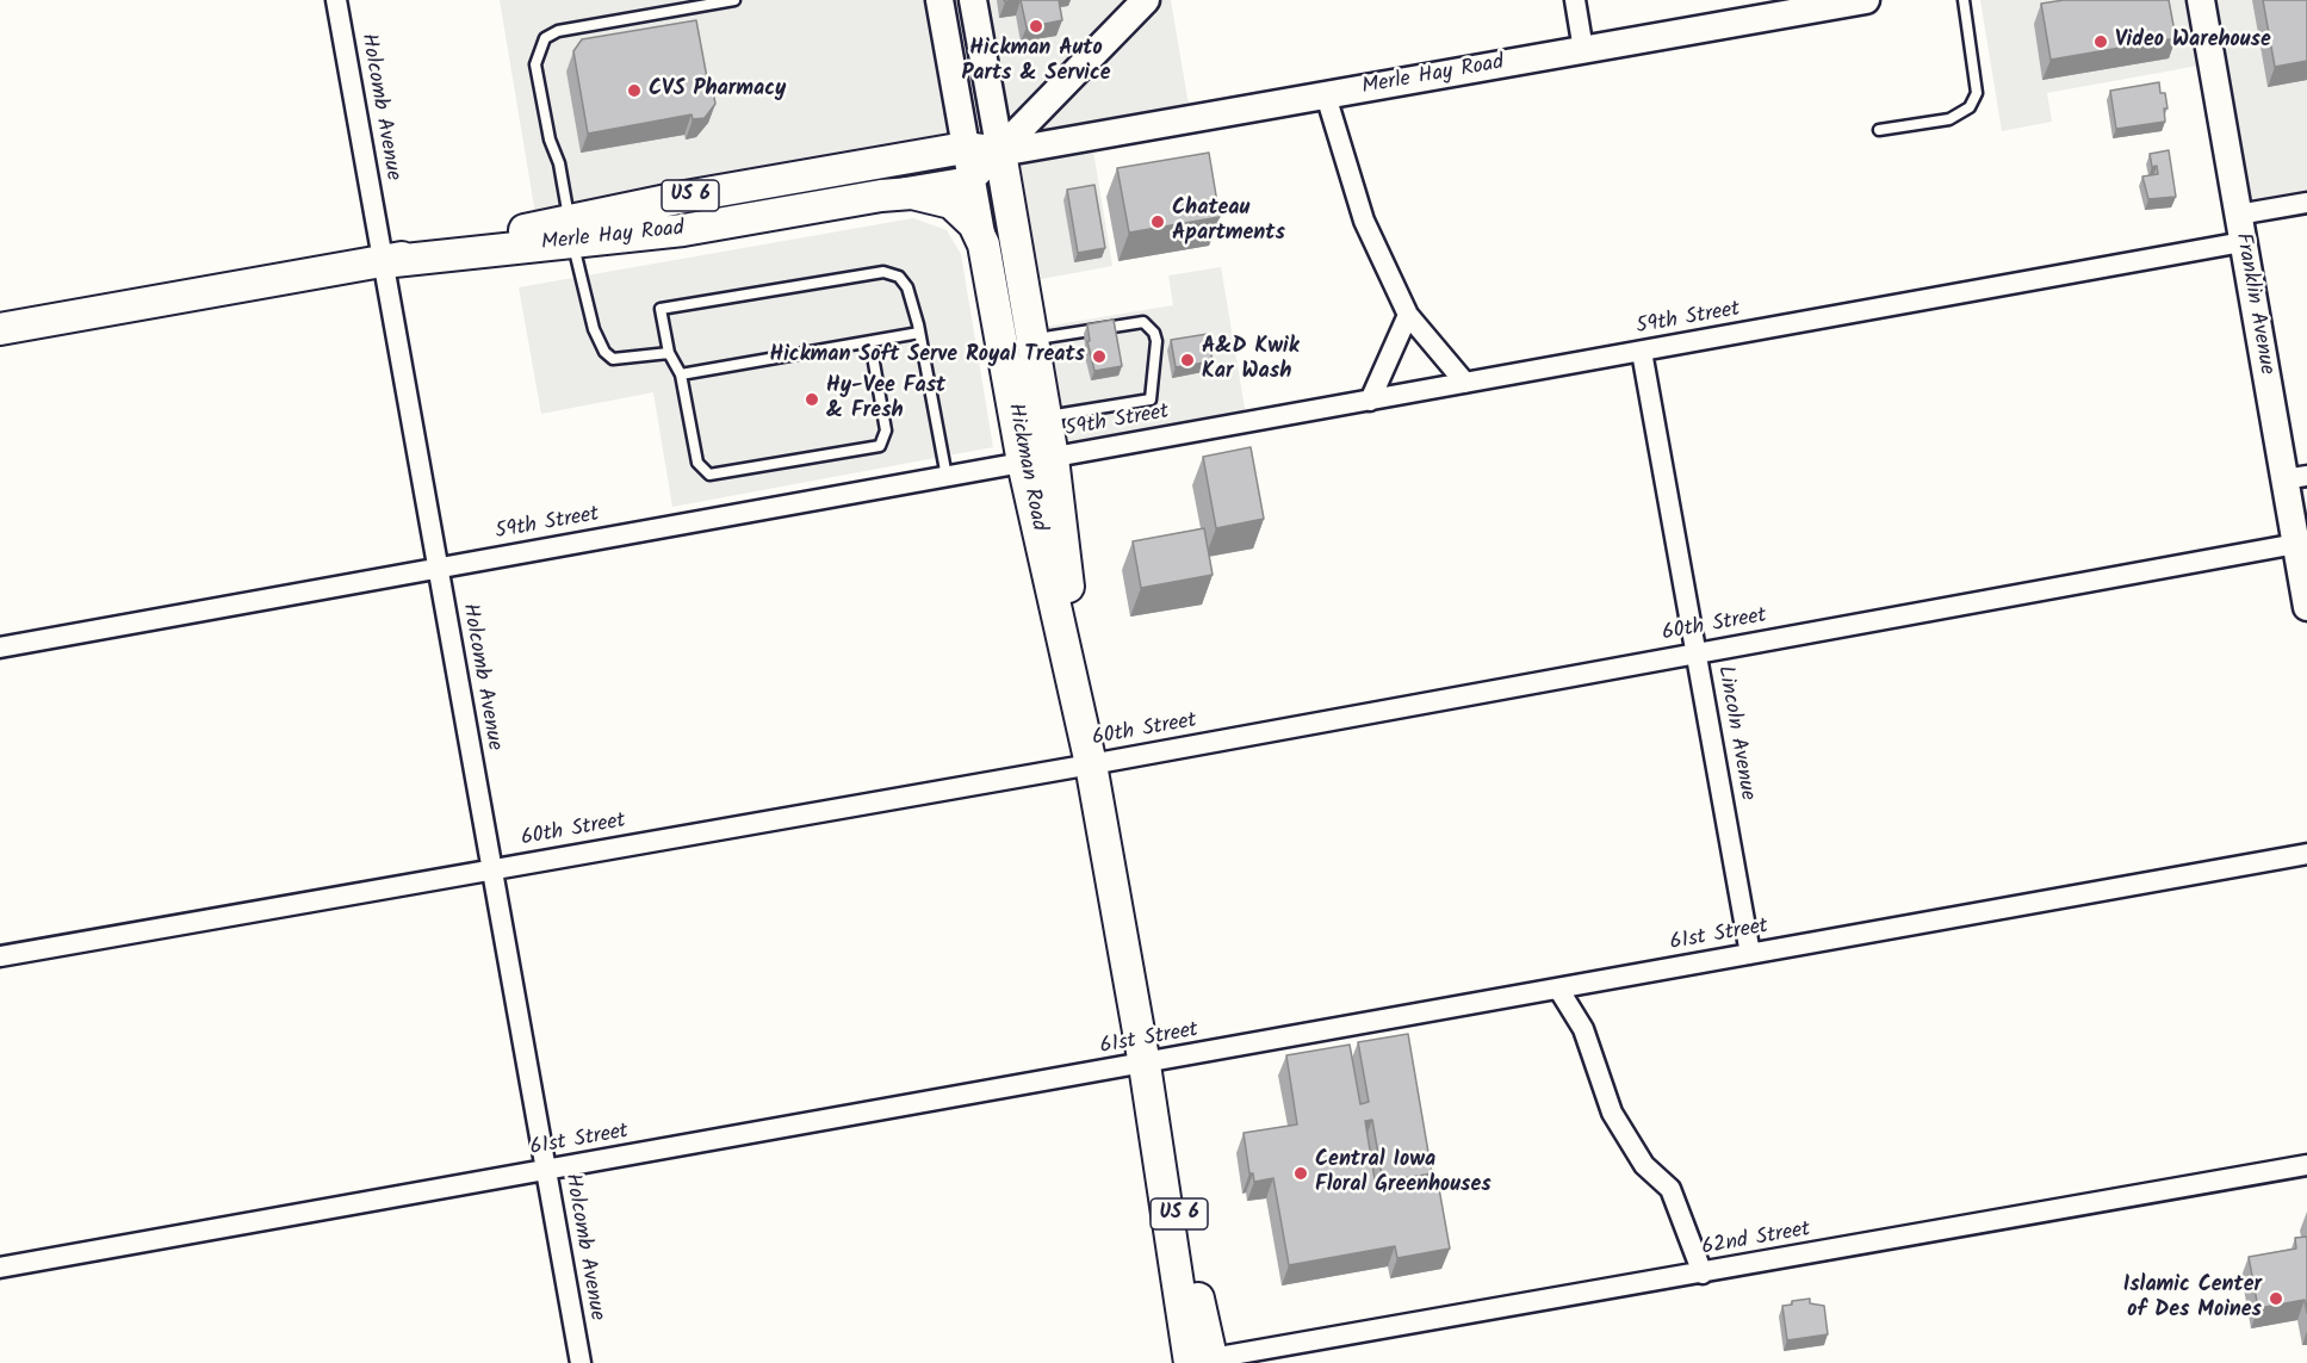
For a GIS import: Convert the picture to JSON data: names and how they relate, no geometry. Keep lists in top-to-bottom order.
{
  "streets": {
    "main road": ["Merle Hay Road", "US 6", "Hickman Road"],
    "street": [
      "Holcomb Avenue",
      "Franklin Avenue",
      "59th Street",
      "60th Street",
      "Lincoln Avenue",
      "61st Street",
      "62nd Street"
    ]
  },
  "crossings": [
    ["Merle Hay Road", "Holcomb Avenue"],
    ["Merle Hay Road", "US 6"],
    ["Merle Hay Road", "Hickman Road"],
    ["Holcomb Avenue", "59th Street"],
    ["Holcomb Avenue", "60th Street"],
    ["Holcomb Avenue", "61st Street"],
    ["US 6", "Hickman Road"],
    ["Franklin Avenue", "59th Street"],
    ["Franklin Avenue", "60th Street"],
    ["59th Street", "Hickman Road"],
    ["59th Street", "Lincoln Avenue"],
    ["Hickman Road", "60th Street"],
    ["Hickman Road", "61st Street"],
    ["Hickman Road", "62nd Street"],
    ["60th Street", "Lincoln Avenue"],
    ["Lincoln Avenue", "61st Street"]
  ],
  "places": [
    "Hickman Auto Parts & Service",
    "Video Warehouse",
    "CVS Pharmacy",
    "Chateau Apartments",
    "Hickman Soft Serve Royal Treats",
    "A&D Kwik Kar Wash",
    "Hy-Vee Fast & Fresh",
    "Central Iowa Floral Greenhouses",
    "Islamic Center of Des Moines"
  ]
}
